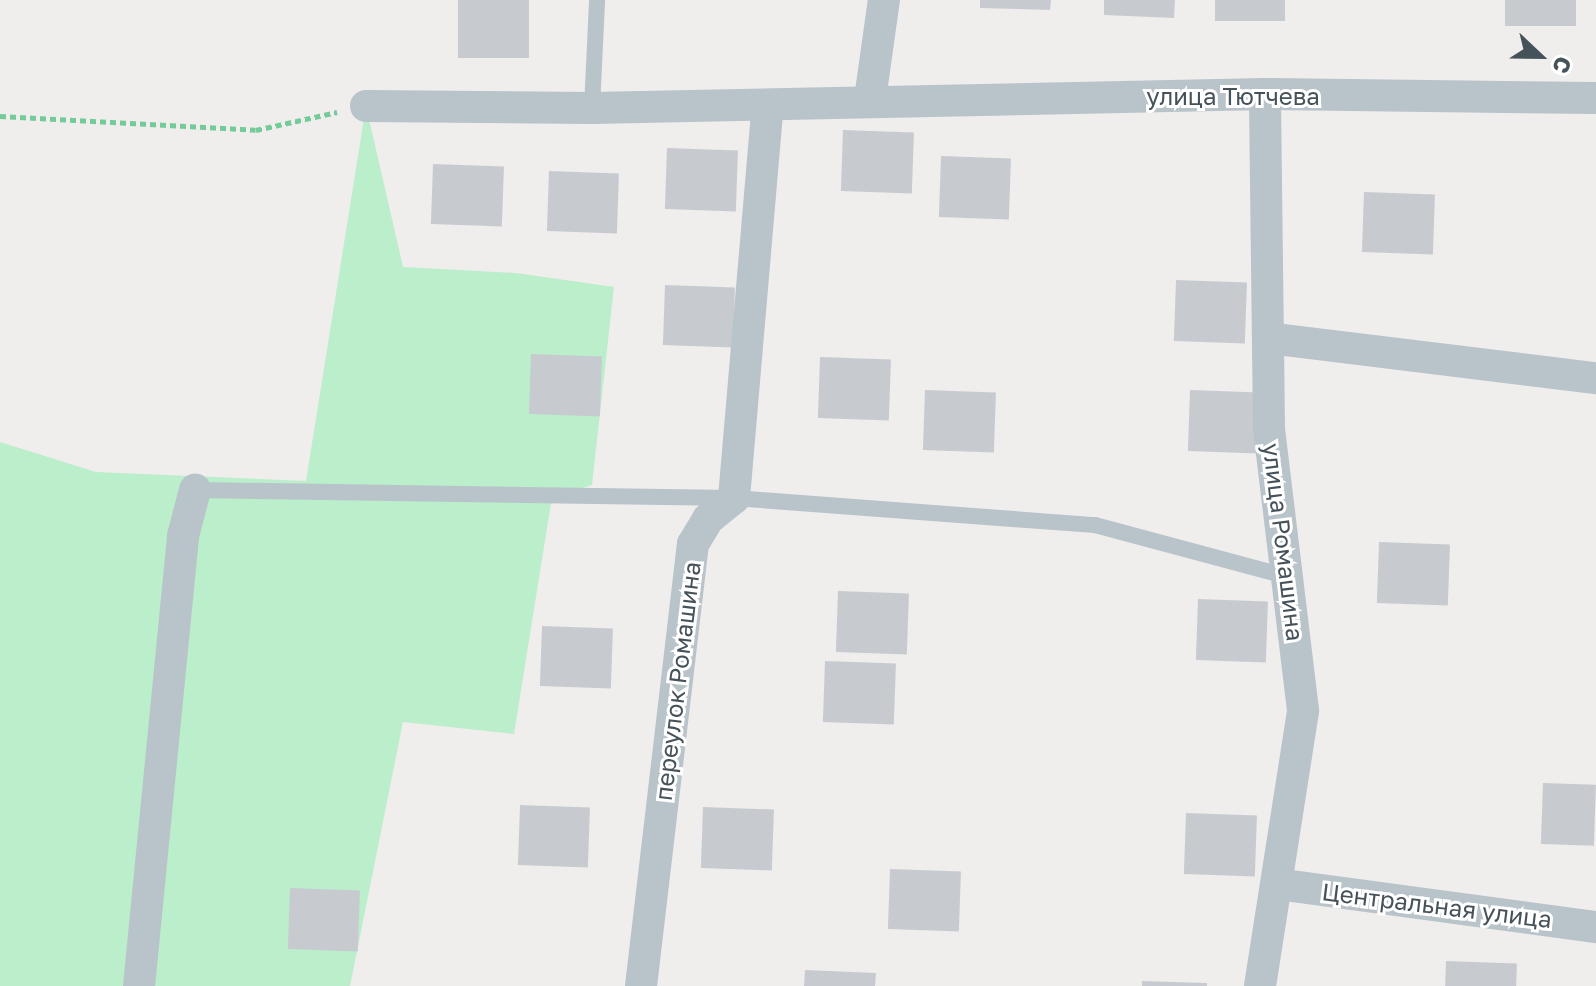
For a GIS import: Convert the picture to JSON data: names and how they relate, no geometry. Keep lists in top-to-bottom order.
{
  "streets": {
    "street": [
      "улица Тютчева",
      "улица Ромашина",
      "переулок Ромашина",
      "Центральная улица"
    ]
  },
  "crossings": [
    ["улица Тютчева", "улица Ромашина"],
    ["улица Ромашина", "Центральная улица"]
  ],
  "north": "right"
}
